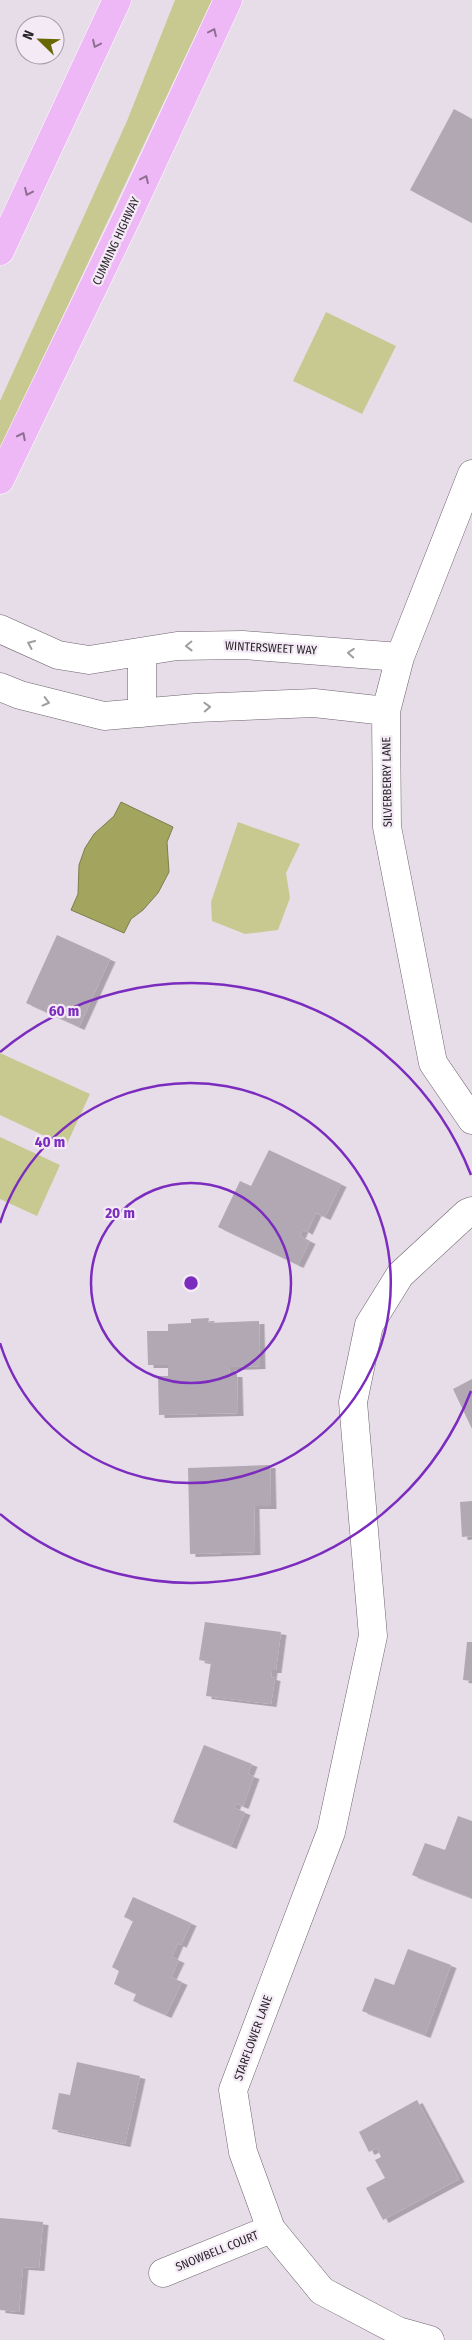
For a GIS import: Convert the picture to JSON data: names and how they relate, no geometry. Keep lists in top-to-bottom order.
{
  "streets": {
    "highway": ["CUMMING HIGHWAY"],
    "street": [
      "WINTERSWEET WAY",
      "SILVERBERRY LANE",
      "STARFLOWER LANE",
      "SNOWBELL COURT"
    ]
  },
  "crossings": [
    ["WINTERSWEET WAY", "SILVERBERRY LANE"],
    ["STARFLOWER LANE", "SNOWBELL COURT"]
  ],
  "north": "top left",
  "rings": ["60 m", "40 m", "20 m"]
}
